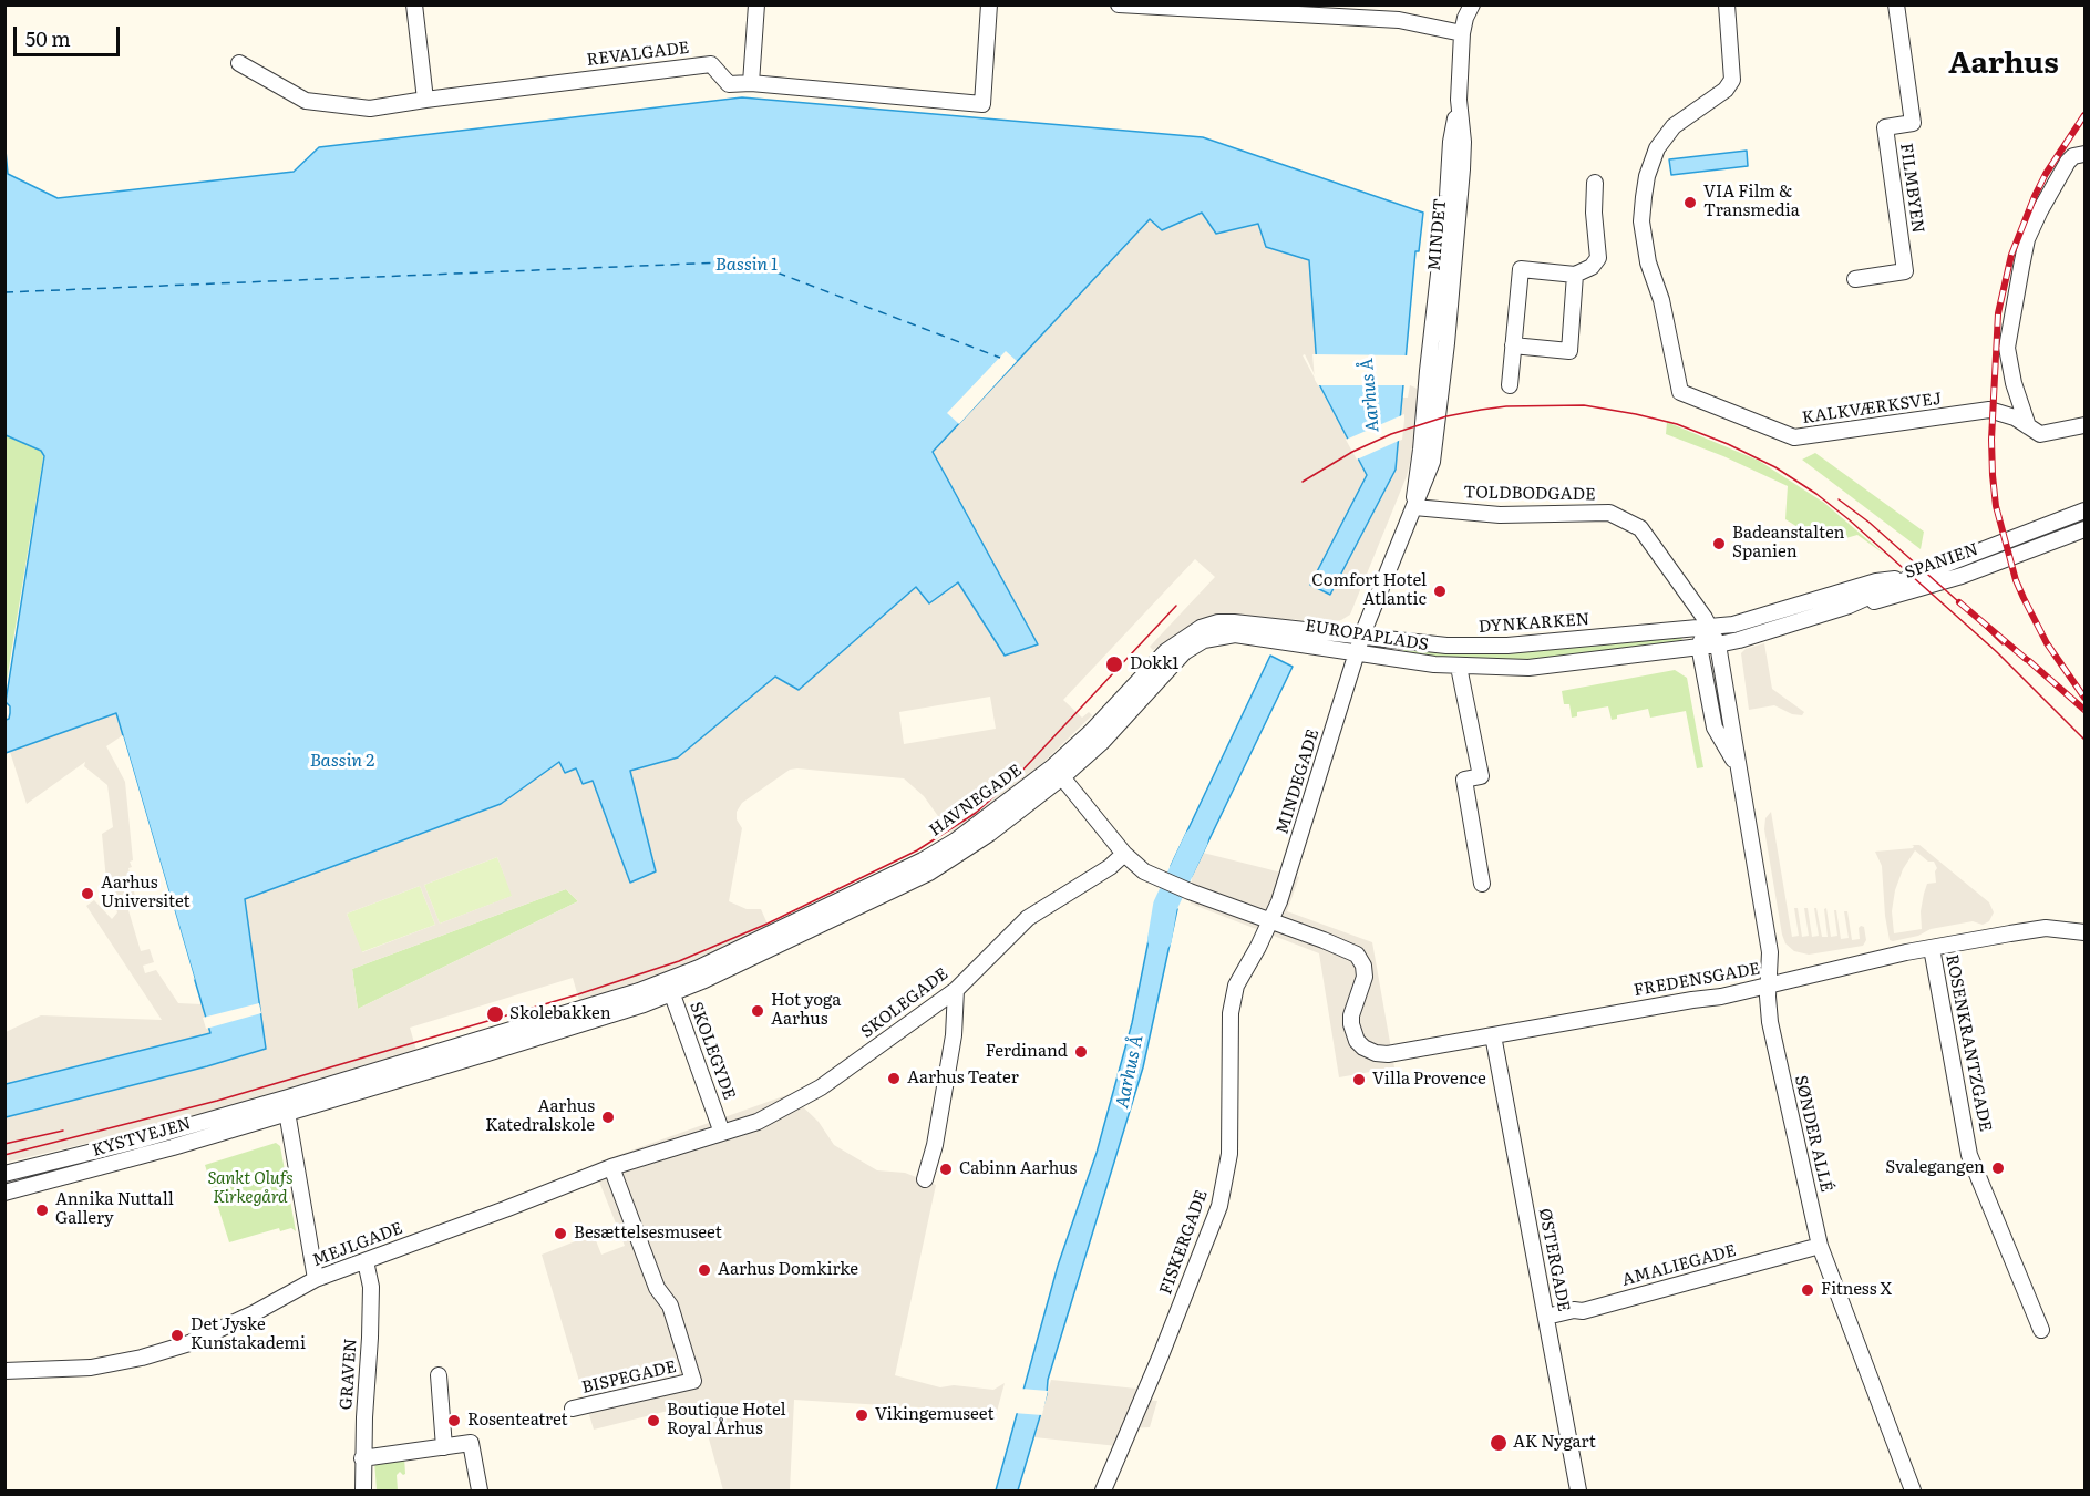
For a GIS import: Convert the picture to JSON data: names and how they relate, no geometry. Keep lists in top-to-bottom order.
{
  "streets": {
    "street": [
      "REVALGADE",
      "FILMBYEN",
      "MINDET",
      "KALKVÆRKSVEJ",
      "TOLDBODGADE",
      "SPANIEN",
      "DYNKARKEN",
      "EUROPAPLADS",
      "MINDEGADE",
      "HAVNEGADE",
      "FREDENSGADE",
      "SKOLEGADE",
      "ROSENKRANTZGADE",
      "SKOLEGYDE",
      "SØNDER ALLÉ",
      "KYSTVEJEN",
      "FISKERGADE",
      "MEJLGADE",
      "ØSTERGADE",
      "AMALIEGADE",
      "GRAVEN",
      "BISPEGADE"
    ]
  },
  "crossings": [
    ["MINDET", "EUROPAPLADS"],
    ["TOLDBODGADE", "SPANIEN"],
    ["TOLDBODGADE", "DYNKARKEN"],
    ["TOLDBODGADE", "EUROPAPLADS"],
    ["TOLDBODGADE", "SØNDER ALLÉ"],
    ["SPANIEN", "DYNKARKEN"],
    ["SPANIEN", "SØNDER ALLÉ"],
    ["DYNKARKEN", "EUROPAPLADS"],
    ["DYNKARKEN", "MINDEGADE"],
    ["DYNKARKEN", "SØNDER ALLÉ"],
    ["EUROPAPLADS", "MINDEGADE"],
    ["EUROPAPLADS", "HAVNEGADE"],
    ["MINDEGADE", "FREDENSGADE"],
    ["MINDEGADE", "FISKERGADE"],
    ["HAVNEGADE", "SKOLEGYDE"],
    ["FREDENSGADE", "ROSENKRANTZGADE"],
    ["FREDENSGADE", "SØNDER ALLÉ"],
    ["FREDENSGADE", "FISKERGADE"],
    ["FREDENSGADE", "ØSTERGADE"],
    ["SKOLEGADE", "SKOLEGYDE"],
    ["SKOLEGADE", "MEJLGADE"],
    ["SKOLEGYDE", "MEJLGADE"],
    ["SØNDER ALLÉ", "AMALIEGADE"],
    ["MEJLGADE", "GRAVEN"],
    ["MEJLGADE", "BISPEGADE"],
    ["ØSTERGADE", "AMALIEGADE"]
  ],
  "districts": ["Aarhus"],
  "water": ["Bassin 1", "Aarhus Å", "Bassin 2"],
  "parks": ["Sankt Olufs Kirkegård"],
  "places": [
    "VIA Film & Transmedia",
    "Badeanstalten Spanien",
    "Comfort Hotel Atlantic",
    "Dokk1",
    "Aarhus Universitet",
    "Hot yoga Aarhus",
    "Skolebakken",
    "Ferdinand",
    "Aarhus Teater",
    "Villa Provence",
    "Aarhus Katedralskole",
    "Svalegangen",
    "Cabinn Aarhus",
    "Annika Nuttall Gallery",
    "Besættelsesmuseet",
    "Aarhus Domkirke",
    "Fitness X",
    "Det Jyske Kunstakademi",
    "Vikingemuseet",
    "Rosenteatret",
    "Boutique Hotel Royal Århus",
    "AK Nygart"
  ],
  "scale_bar": "50 m"
}
